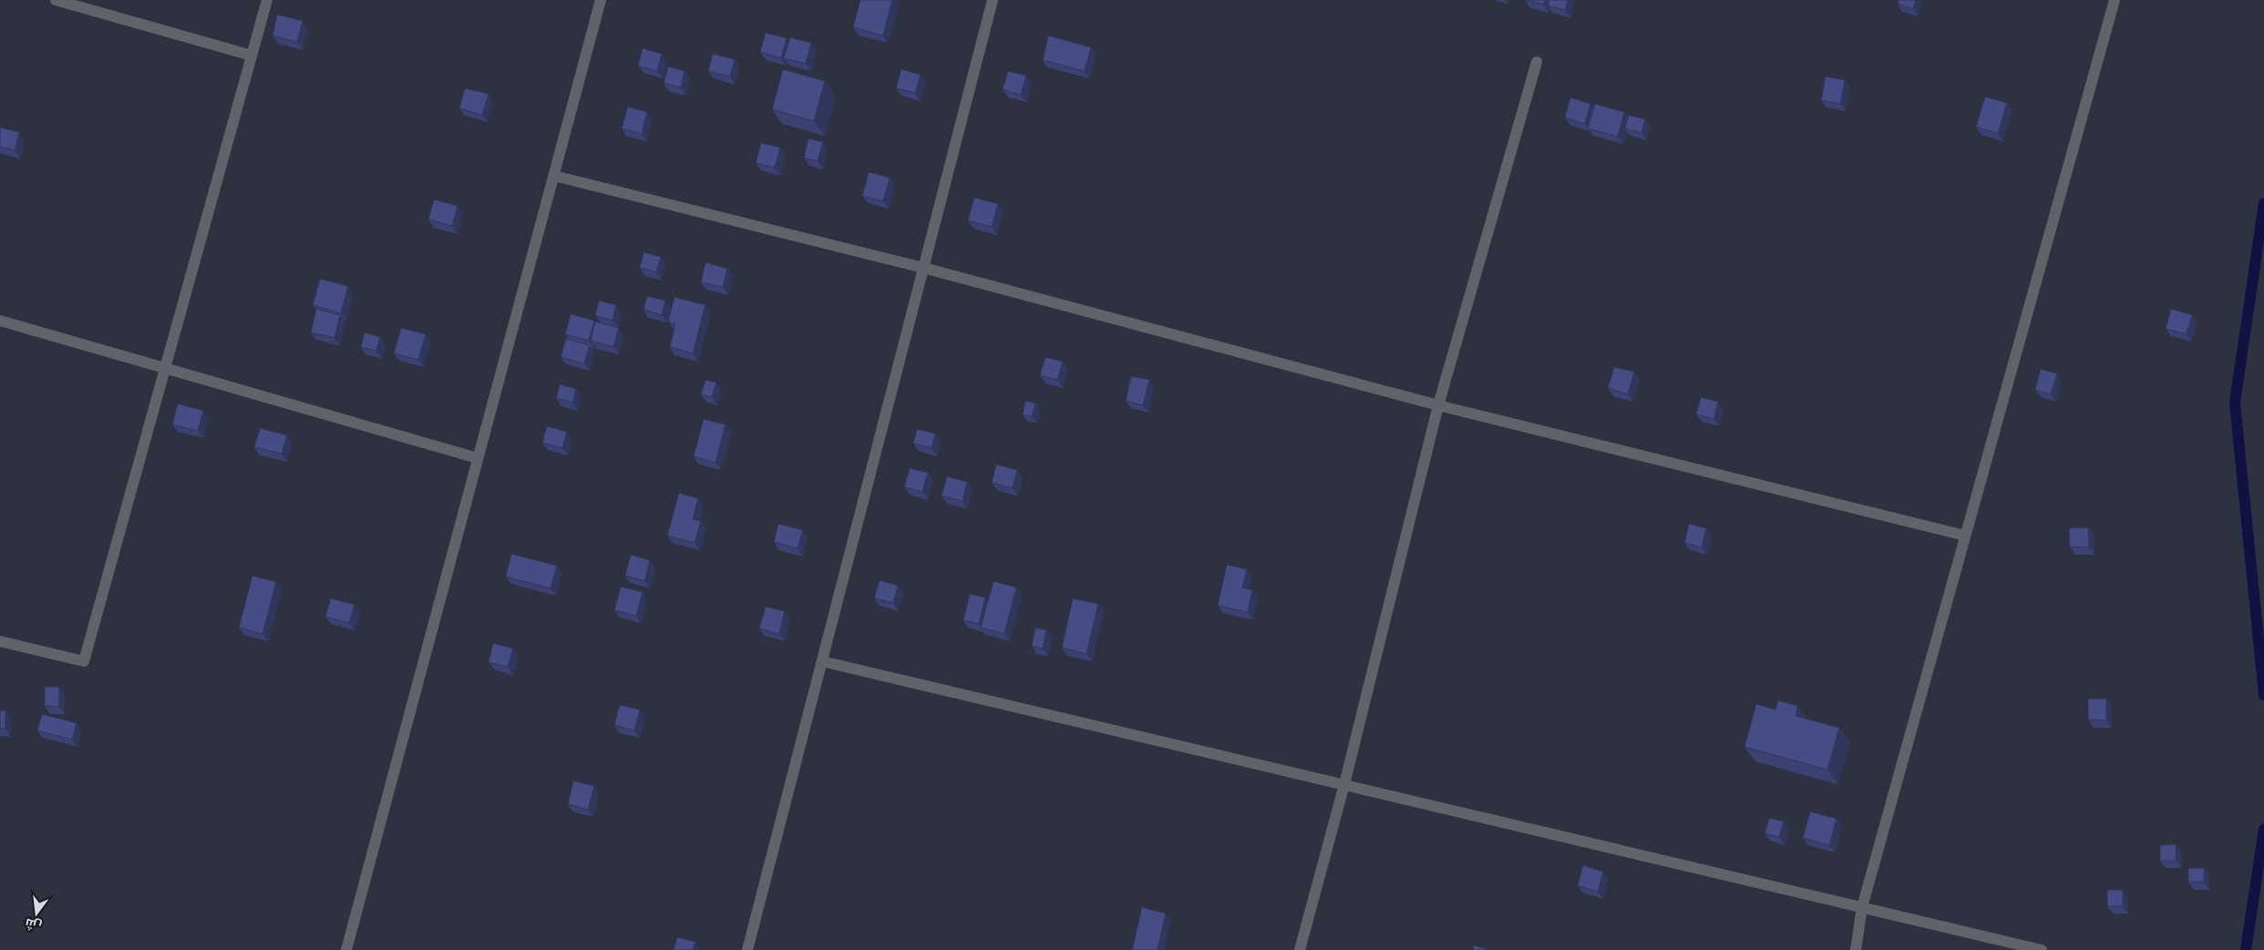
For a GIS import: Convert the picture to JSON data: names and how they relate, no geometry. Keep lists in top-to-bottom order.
{
  "north": "bottom"
}
